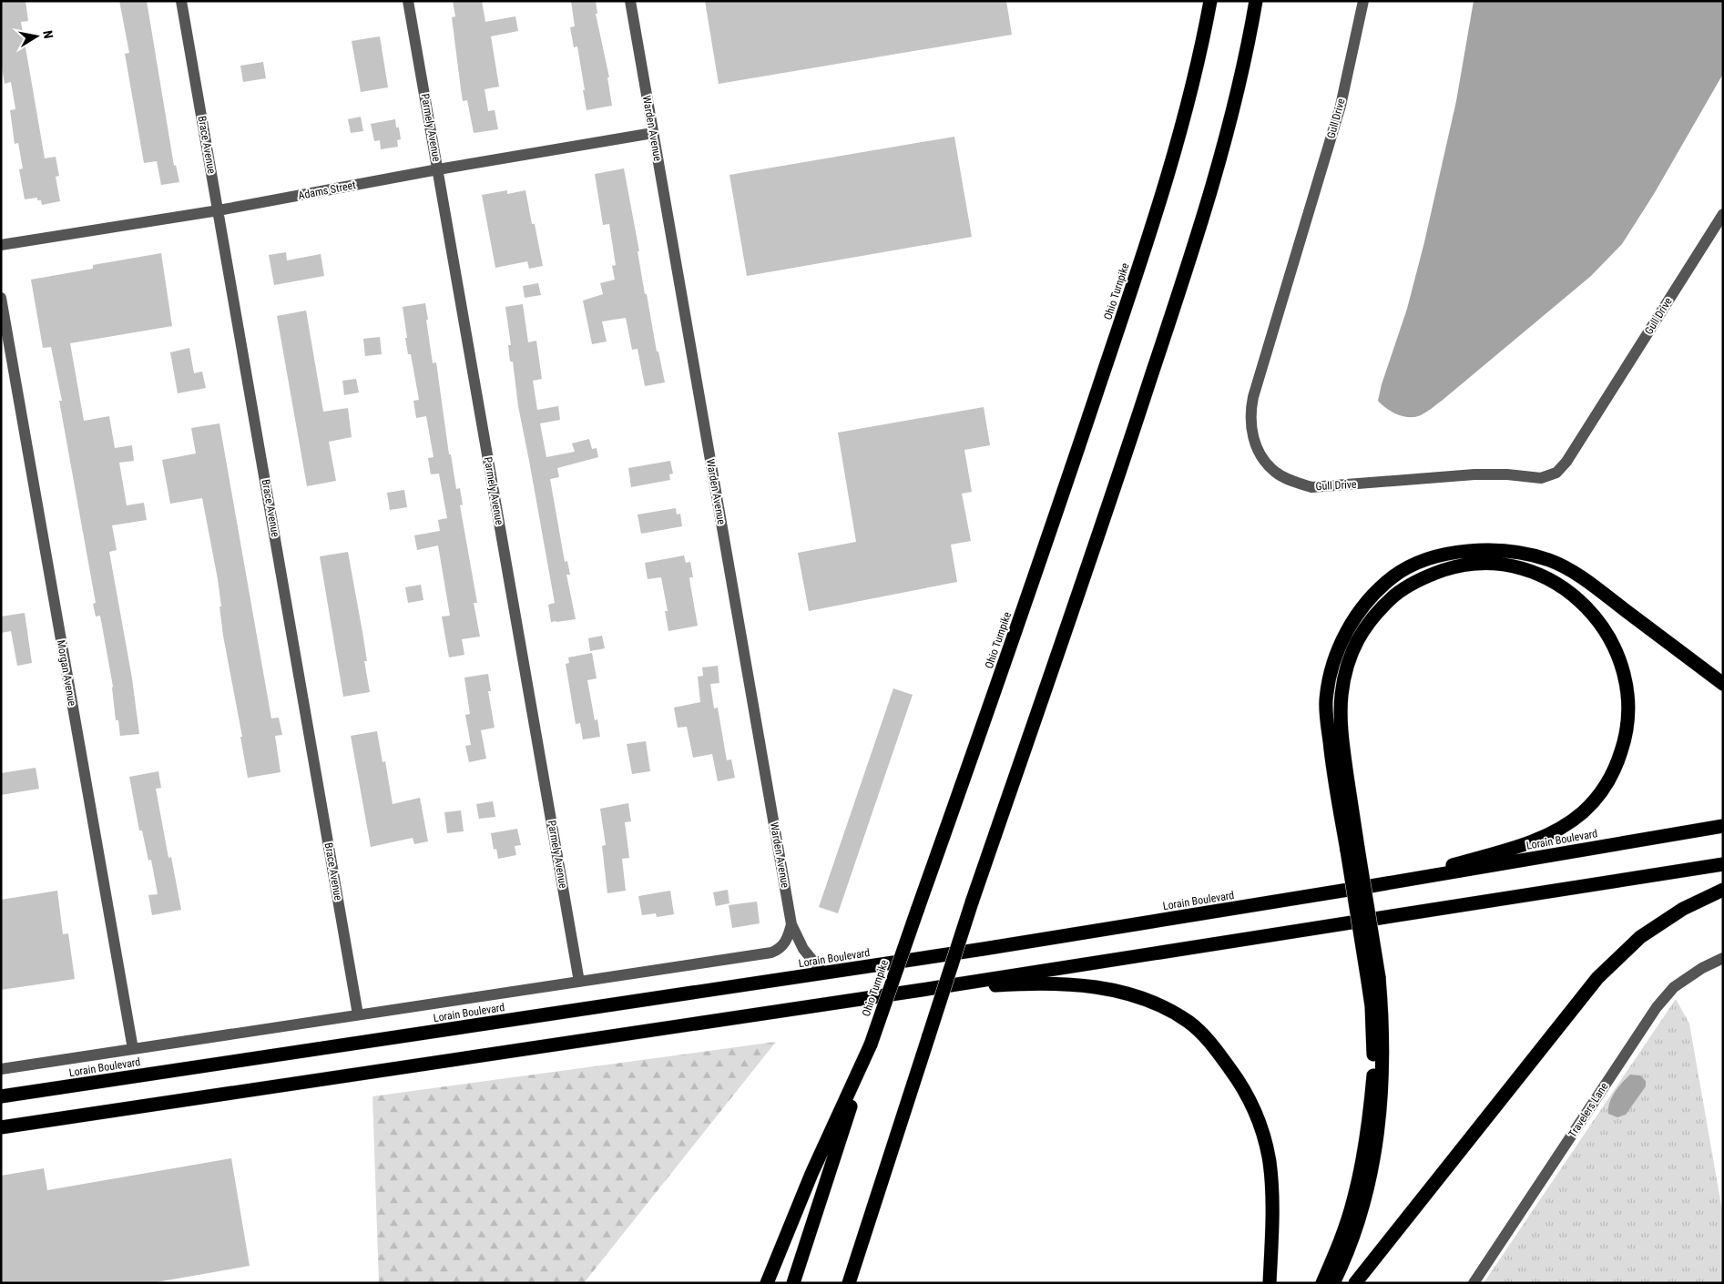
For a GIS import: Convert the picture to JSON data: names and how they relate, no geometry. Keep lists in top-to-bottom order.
{
  "streets": {
    "highway": ["Ohio Turnpike", "Lorain Boulevard"],
    "street": [
      "Gull Drive",
      "Parmely Avenue",
      "Warden Avenue",
      "Brace Avenue",
      "Adams Street",
      "Morgan Avenue",
      "Travelers Lane"
    ]
  },
  "crossings": [
    ["Parmely Avenue", "Adams Street"],
    ["Parmely Avenue", "Lorain Boulevard"],
    ["Warden Avenue", "Adams Street"],
    ["Warden Avenue", "Lorain Boulevard"],
    ["Brace Avenue", "Adams Street"],
    ["Brace Avenue", "Lorain Boulevard"],
    ["Morgan Avenue", "Lorain Boulevard"]
  ],
  "north": "right"
}
